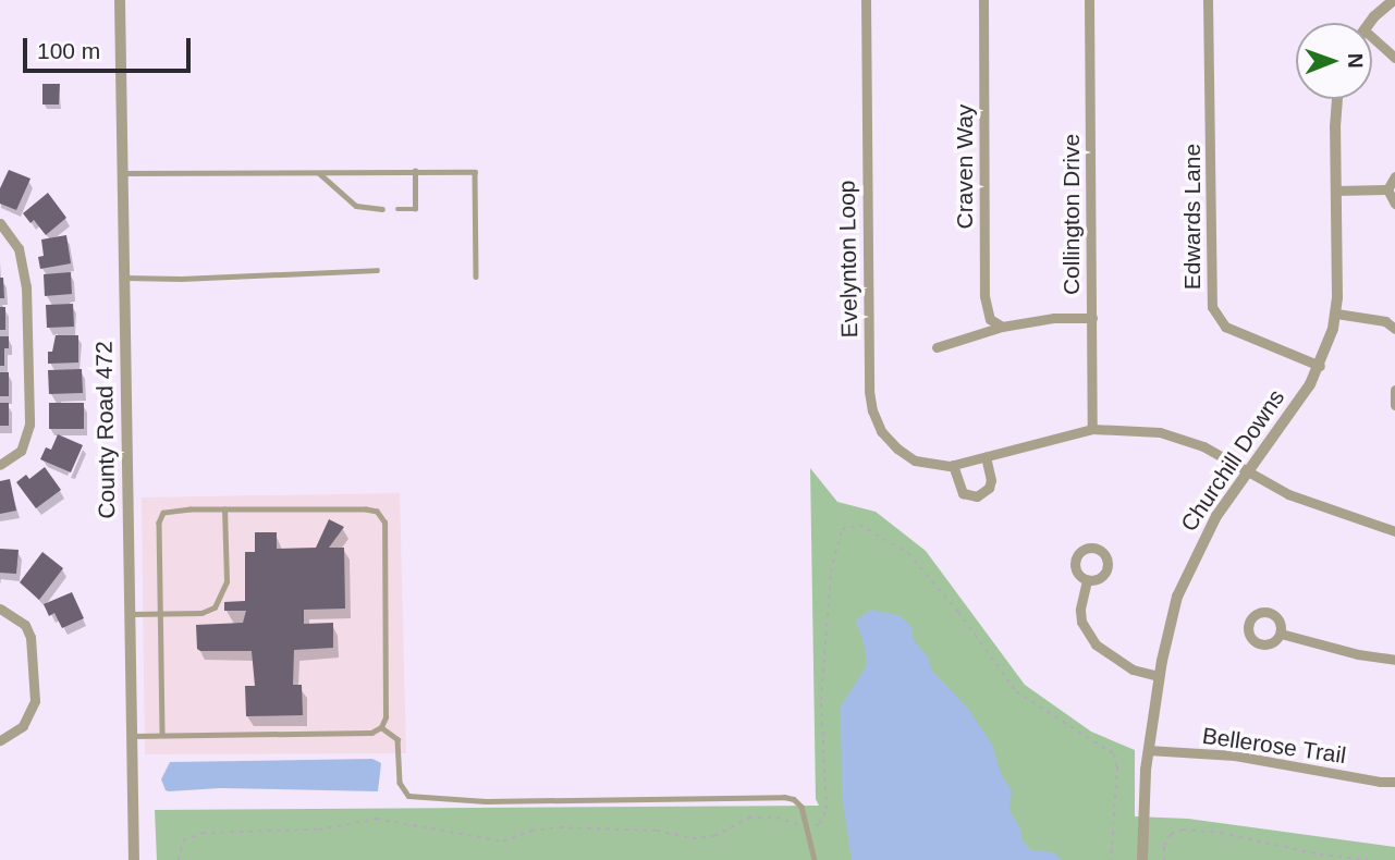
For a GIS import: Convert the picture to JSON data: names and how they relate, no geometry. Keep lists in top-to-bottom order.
{
  "streets": {
    "street": [
      "Craven Way",
      "Collington Drive",
      "Edwards Lane",
      "Evelynton Loop",
      "County Road 472",
      "Churchill Downs",
      "Bellerose Trail"
    ]
  },
  "crossings": [
    ["Collington Drive", "Evelynton Loop"],
    ["Edwards Lane", "Churchill Downs"],
    ["Evelynton Loop", "Churchill Downs"],
    ["Churchill Downs", "Bellerose Trail"]
  ],
  "scale_bar": "100 m",
  "north": "right"
}
